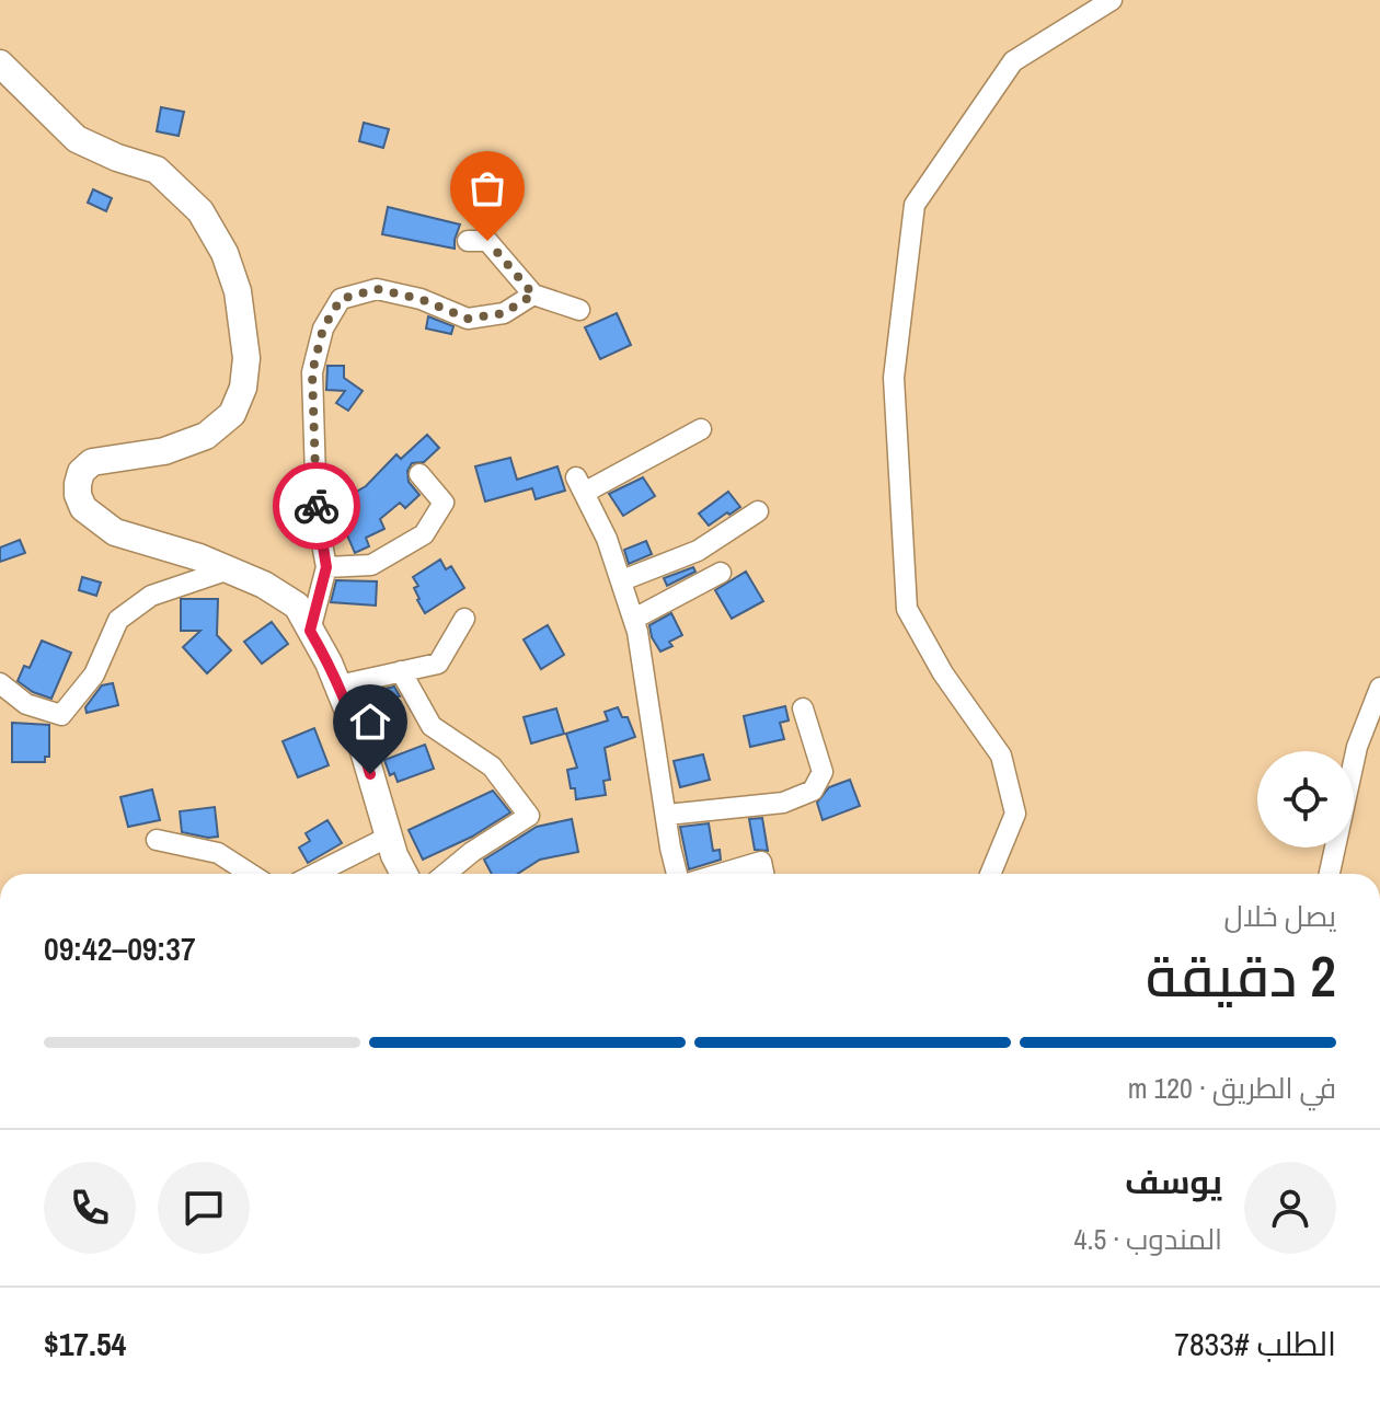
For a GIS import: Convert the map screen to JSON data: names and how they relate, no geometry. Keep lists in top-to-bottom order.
{
  "page": {
    "heading": ["2 دقيقة", "يصل خلال", "09:37–09:42"],
    "panel": [
      "يوسف",
      "المندوب · 4.5",
      "الطلب #7833",
      "$17.54"
    ],
    "bar": "في الطريق · 120 m"
  }
}
